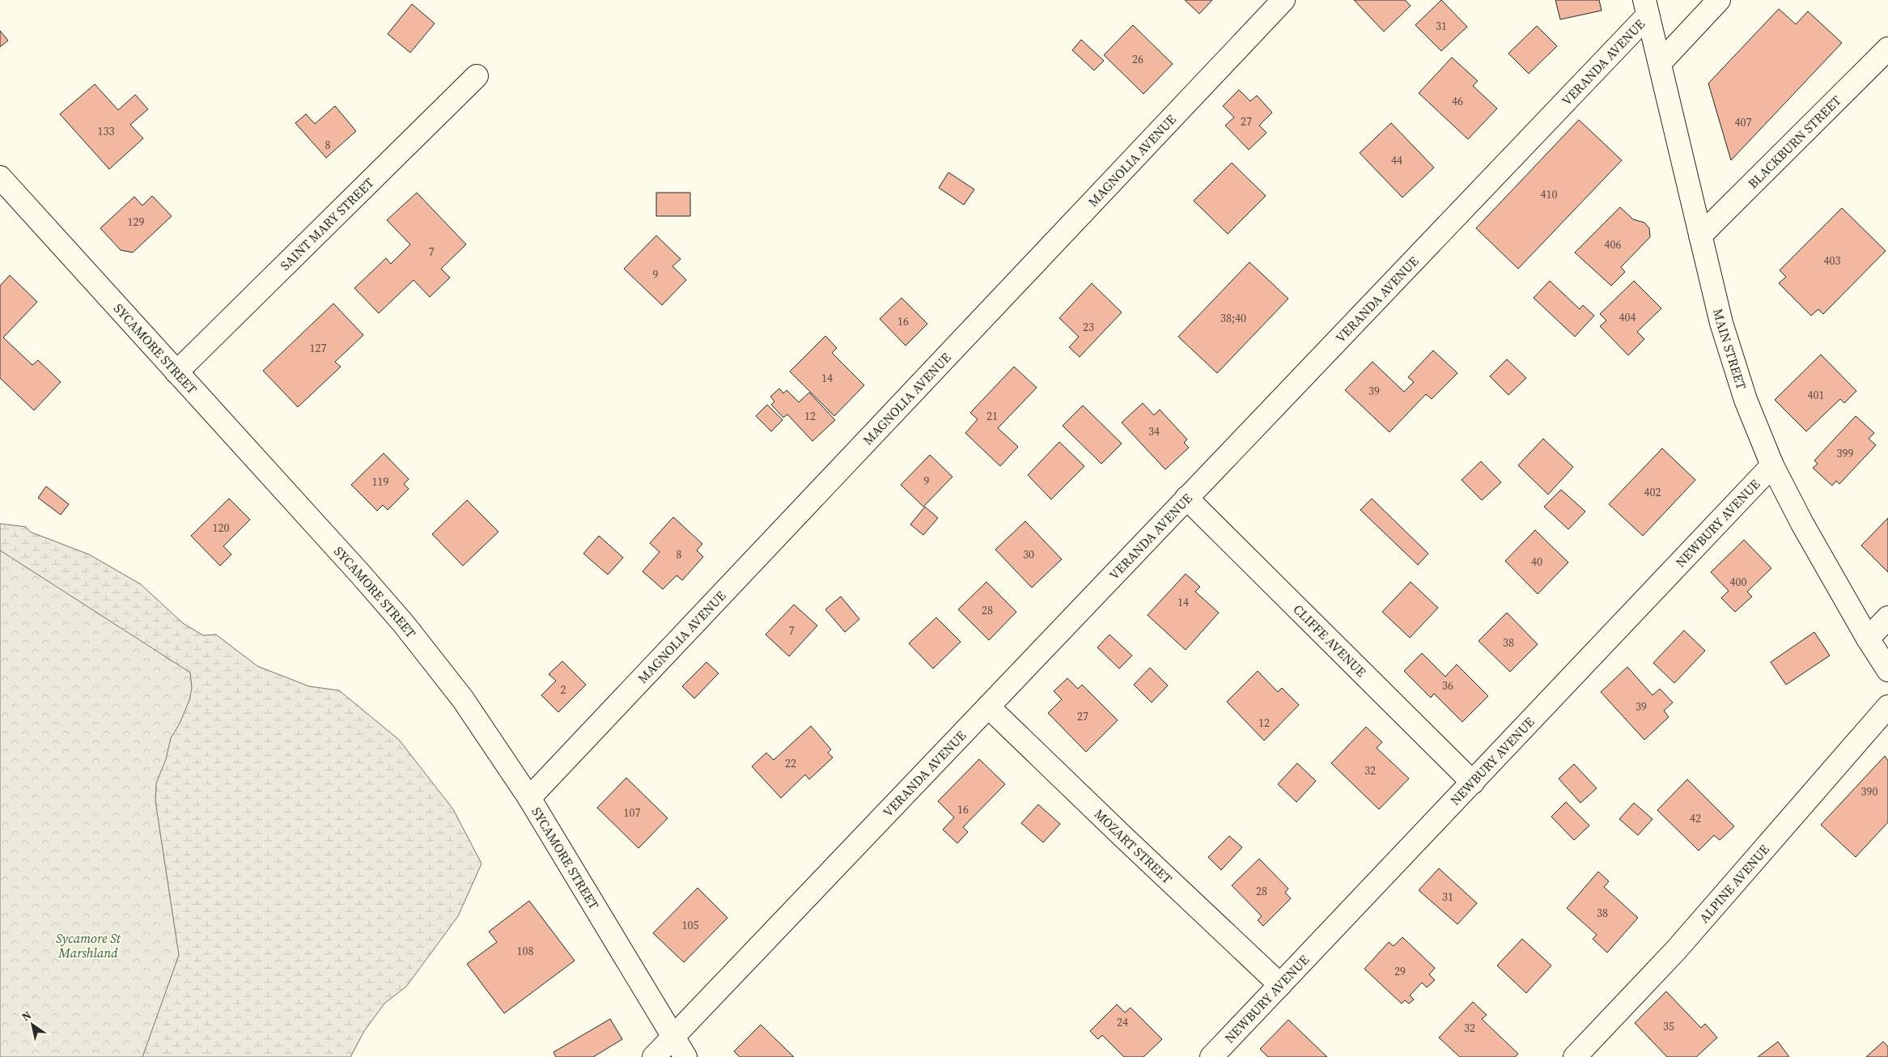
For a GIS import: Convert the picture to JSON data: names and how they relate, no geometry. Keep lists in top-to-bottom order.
{
  "streets": {
    "street": [
      "VERANDA AVENUE",
      "BLACKBURN STREET",
      "MAGNOLIA AVENUE",
      "SAINT MARY STREET",
      "SYCAMORE STREET",
      "MAIN STREET",
      "NEWBURY AVENUE",
      "CLIFFE AVENUE",
      "MOZART STREET",
      "ALPINE AVENUE"
    ]
  },
  "crossings": [
    ["VERANDA AVENUE", "SYCAMORE STREET"],
    ["VERANDA AVENUE", "MAIN STREET"],
    ["VERANDA AVENUE", "CLIFFE AVENUE"],
    ["VERANDA AVENUE", "MOZART STREET"],
    ["BLACKBURN STREET", "MAIN STREET"],
    ["MAGNOLIA AVENUE", "SYCAMORE STREET"],
    ["SAINT MARY STREET", "SYCAMORE STREET"],
    ["MAIN STREET", "NEWBURY AVENUE"],
    ["NEWBURY AVENUE", "CLIFFE AVENUE"],
    ["NEWBURY AVENUE", "MOZART STREET"]
  ],
  "parks": ["Sycamore St Marshland"],
  "house_numbers": [
    "31",
    "26",
    "46",
    "27",
    "407",
    "133",
    "8",
    "44",
    "410",
    "129",
    "406",
    "7",
    "403",
    "9",
    "404",
    "38;40",
    "16",
    "23",
    "127",
    "14",
    "39",
    "401",
    "12",
    "21",
    "34",
    "399",
    "9",
    "119",
    "402",
    "120",
    "8",
    "30",
    "40",
    "400",
    "14",
    "28",
    "7",
    "38",
    "36",
    "2",
    "39",
    "27",
    "12",
    "22",
    "32",
    "390",
    "16",
    "107",
    "42",
    "28",
    "31",
    "38",
    "105",
    "108",
    "29",
    "24",
    "35",
    "32"
  ],
  "north": "top left"
}
